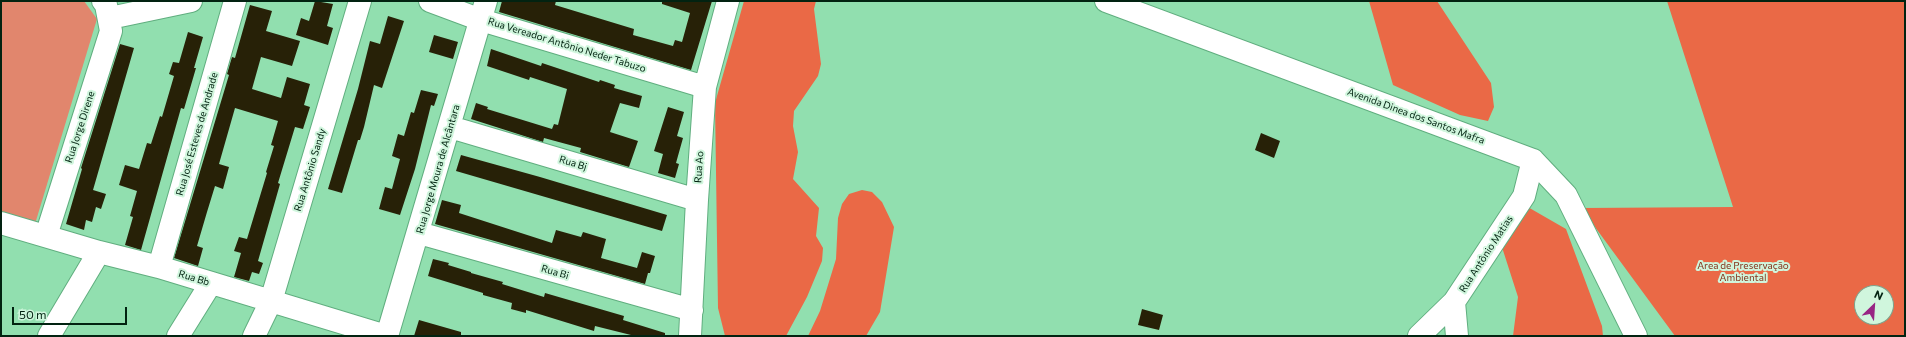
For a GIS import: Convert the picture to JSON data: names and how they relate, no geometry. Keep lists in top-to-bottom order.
{
  "streets": {
    "street": [
      "Rua Vereador Antônio Neder Tabuzo",
      "Avenida Dinea dos Santos Mafra",
      "Rua Jorge Direne",
      "Rua José Esteves de Andrade",
      "Rua Bj",
      "Rua Ao",
      "Rua Jorge Moura de Alcântara",
      "Rua Antônio Sandy",
      "Rua Antônio Matias",
      "Rua Bi",
      "Rua Bb"
    ]
  },
  "crossings": [
    ["Rua Vereador Antônio Neder Tabuzo", "Rua Ao"],
    ["Rua Vereador Antônio Neder Tabuzo", "Rua Jorge Moura de Alcântara"],
    ["Avenida Dinea dos Santos Mafra", "Rua Antônio Matias"],
    ["Rua Jorge Direne", "Rua Bb"],
    ["Rua José Esteves de Andrade", "Rua Bb"],
    ["Rua Bj", "Rua Ao"],
    ["Rua Bj", "Rua Jorge Moura de Alcântara"],
    ["Rua Ao", "Rua Bi"],
    ["Rua Jorge Moura de Alcântara", "Rua Bi"],
    ["Rua Jorge Moura de Alcântara", "Rua Bb"],
    ["Rua Antônio Sandy", "Rua Bb"]
  ],
  "parks": ["Area de Preservação Ambiental"],
  "scale_bar": "50 m",
  "north": "top right"
}
